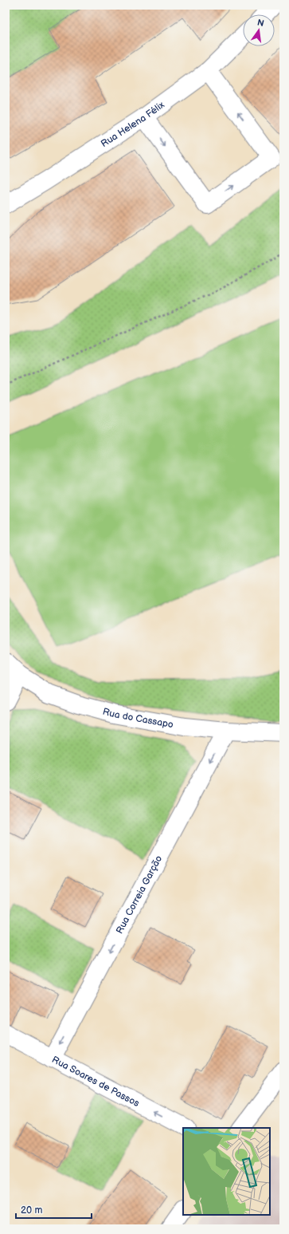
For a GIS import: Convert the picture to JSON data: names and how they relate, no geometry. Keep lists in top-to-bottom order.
{
  "streets": {
    "street": [
      "Rua Helena Félix",
      "Rua do Cassapo",
      "Rua Correia Garção",
      "Rua Soares de Passos"
    ]
  },
  "crossings": [
    ["Rua do Cassapo", "Rua Correia Garção"],
    ["Rua Correia Garção", "Rua Soares de Passos"]
  ],
  "one_way": ["Rua Correia Garção", "Rua Soares de Passos"],
  "scale_bar": "20 m",
  "north": "top"
}
